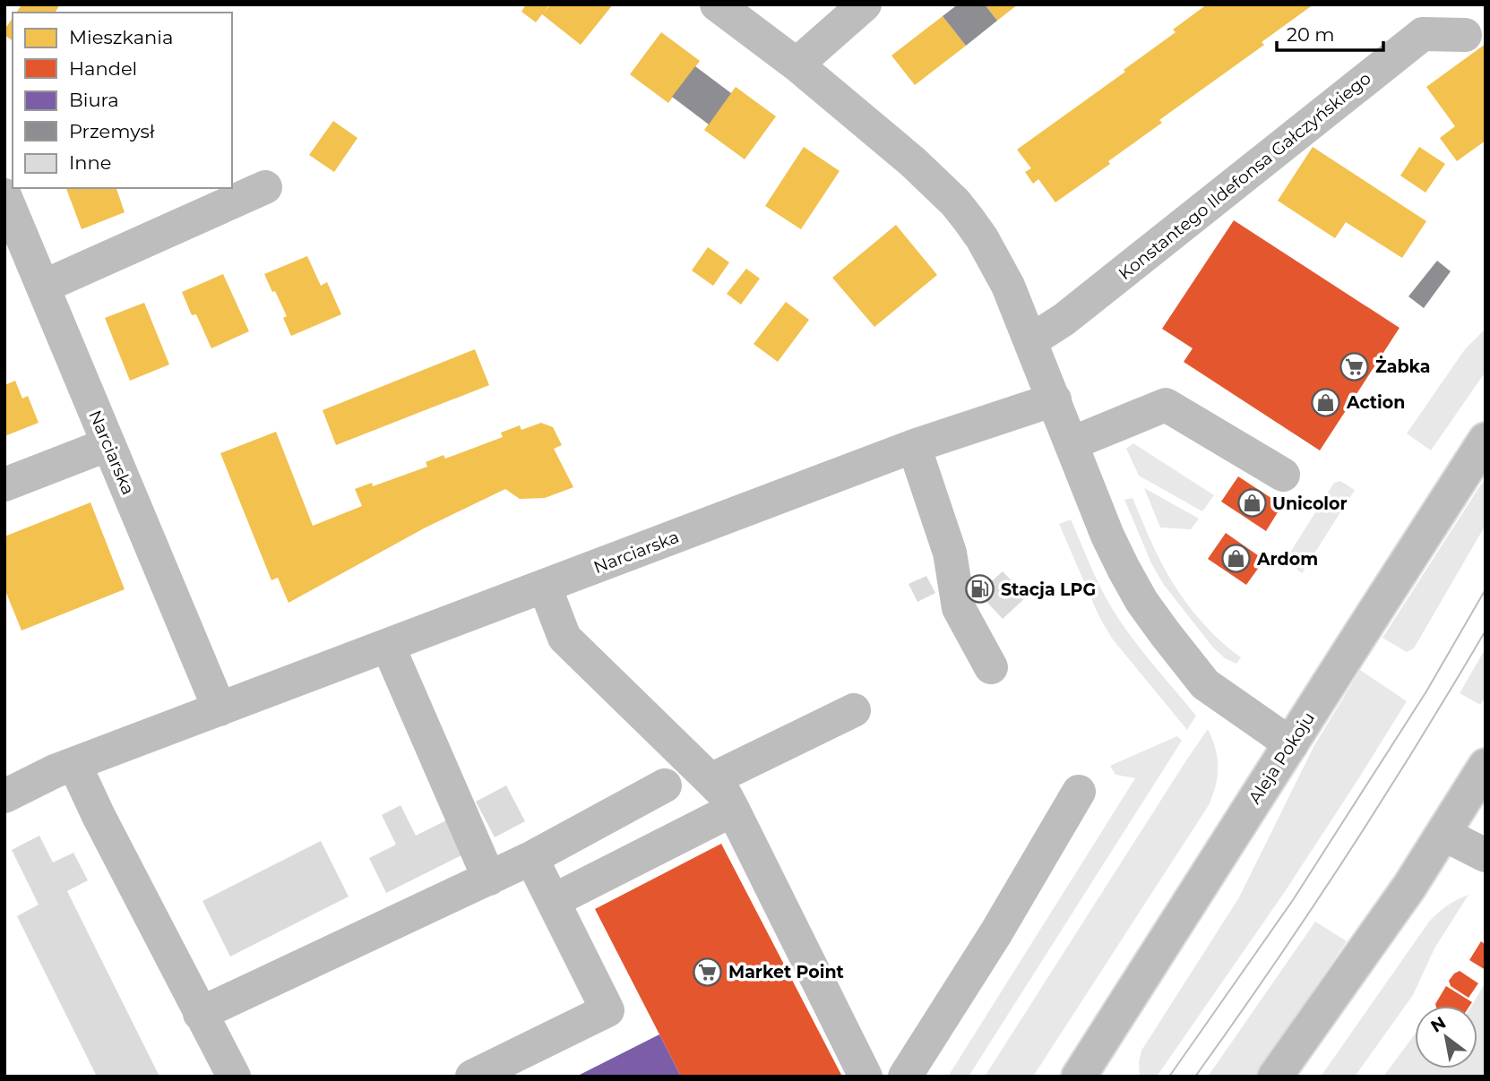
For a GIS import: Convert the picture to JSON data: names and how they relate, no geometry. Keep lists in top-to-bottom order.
{
  "streets": {
    "street": ["Konstantego Ildefonsa Gałczyńskiego", "Narciarska", "Aleja Pokoju"]
  },
  "places": {
    "supermarket": ["Żabka", "Market Point"],
    "shop": ["Action", "Unicolor", "Ardom"],
    "fuel station": ["Stacja LPG"]
  },
  "legend": [
    "Mieszkania",
    "Handel",
    "Biura",
    "Przemysł",
    "Inne"
  ],
  "scale_bar": "20 m",
  "north": "top left"
}
